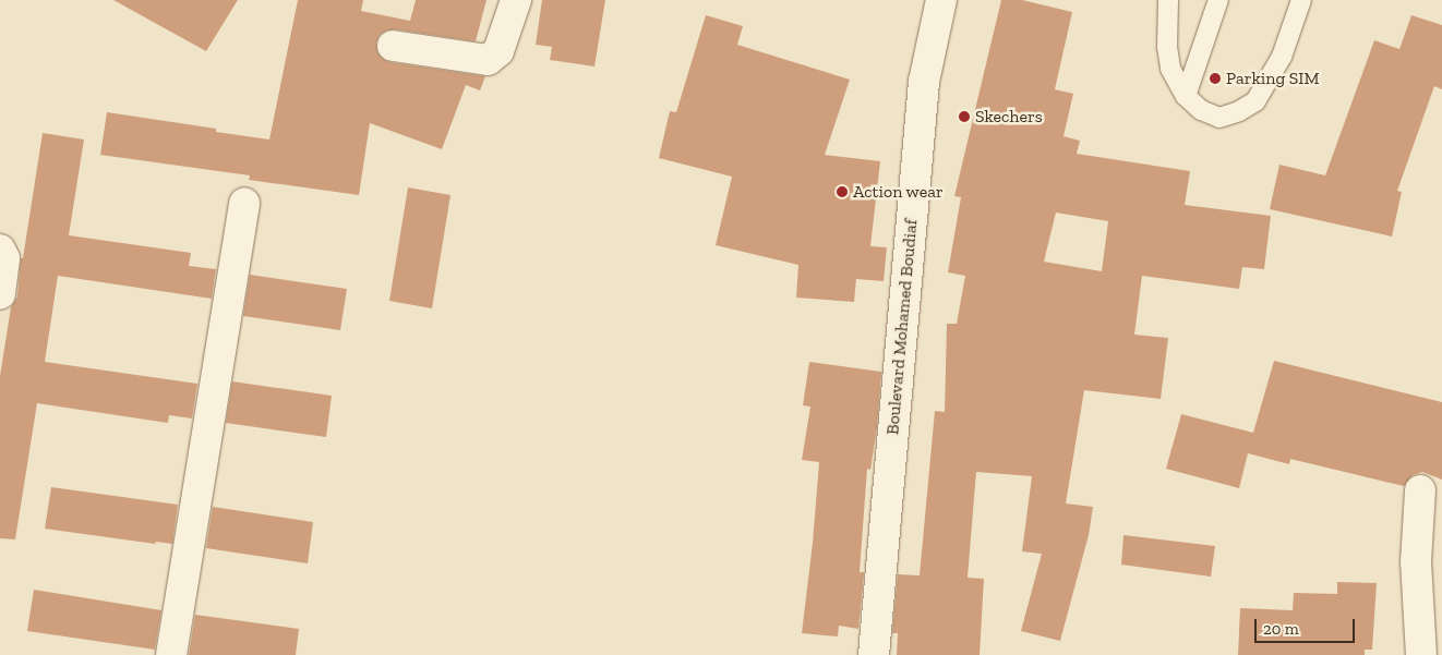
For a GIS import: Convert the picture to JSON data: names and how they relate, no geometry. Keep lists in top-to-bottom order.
{
  "streets": {
    "street": ["Boulevard Mohamed Boudiaf"]
  },
  "places": ["Parking SIM", "Skechers", "Action wear"],
  "scale_bar": "20 m"
}
